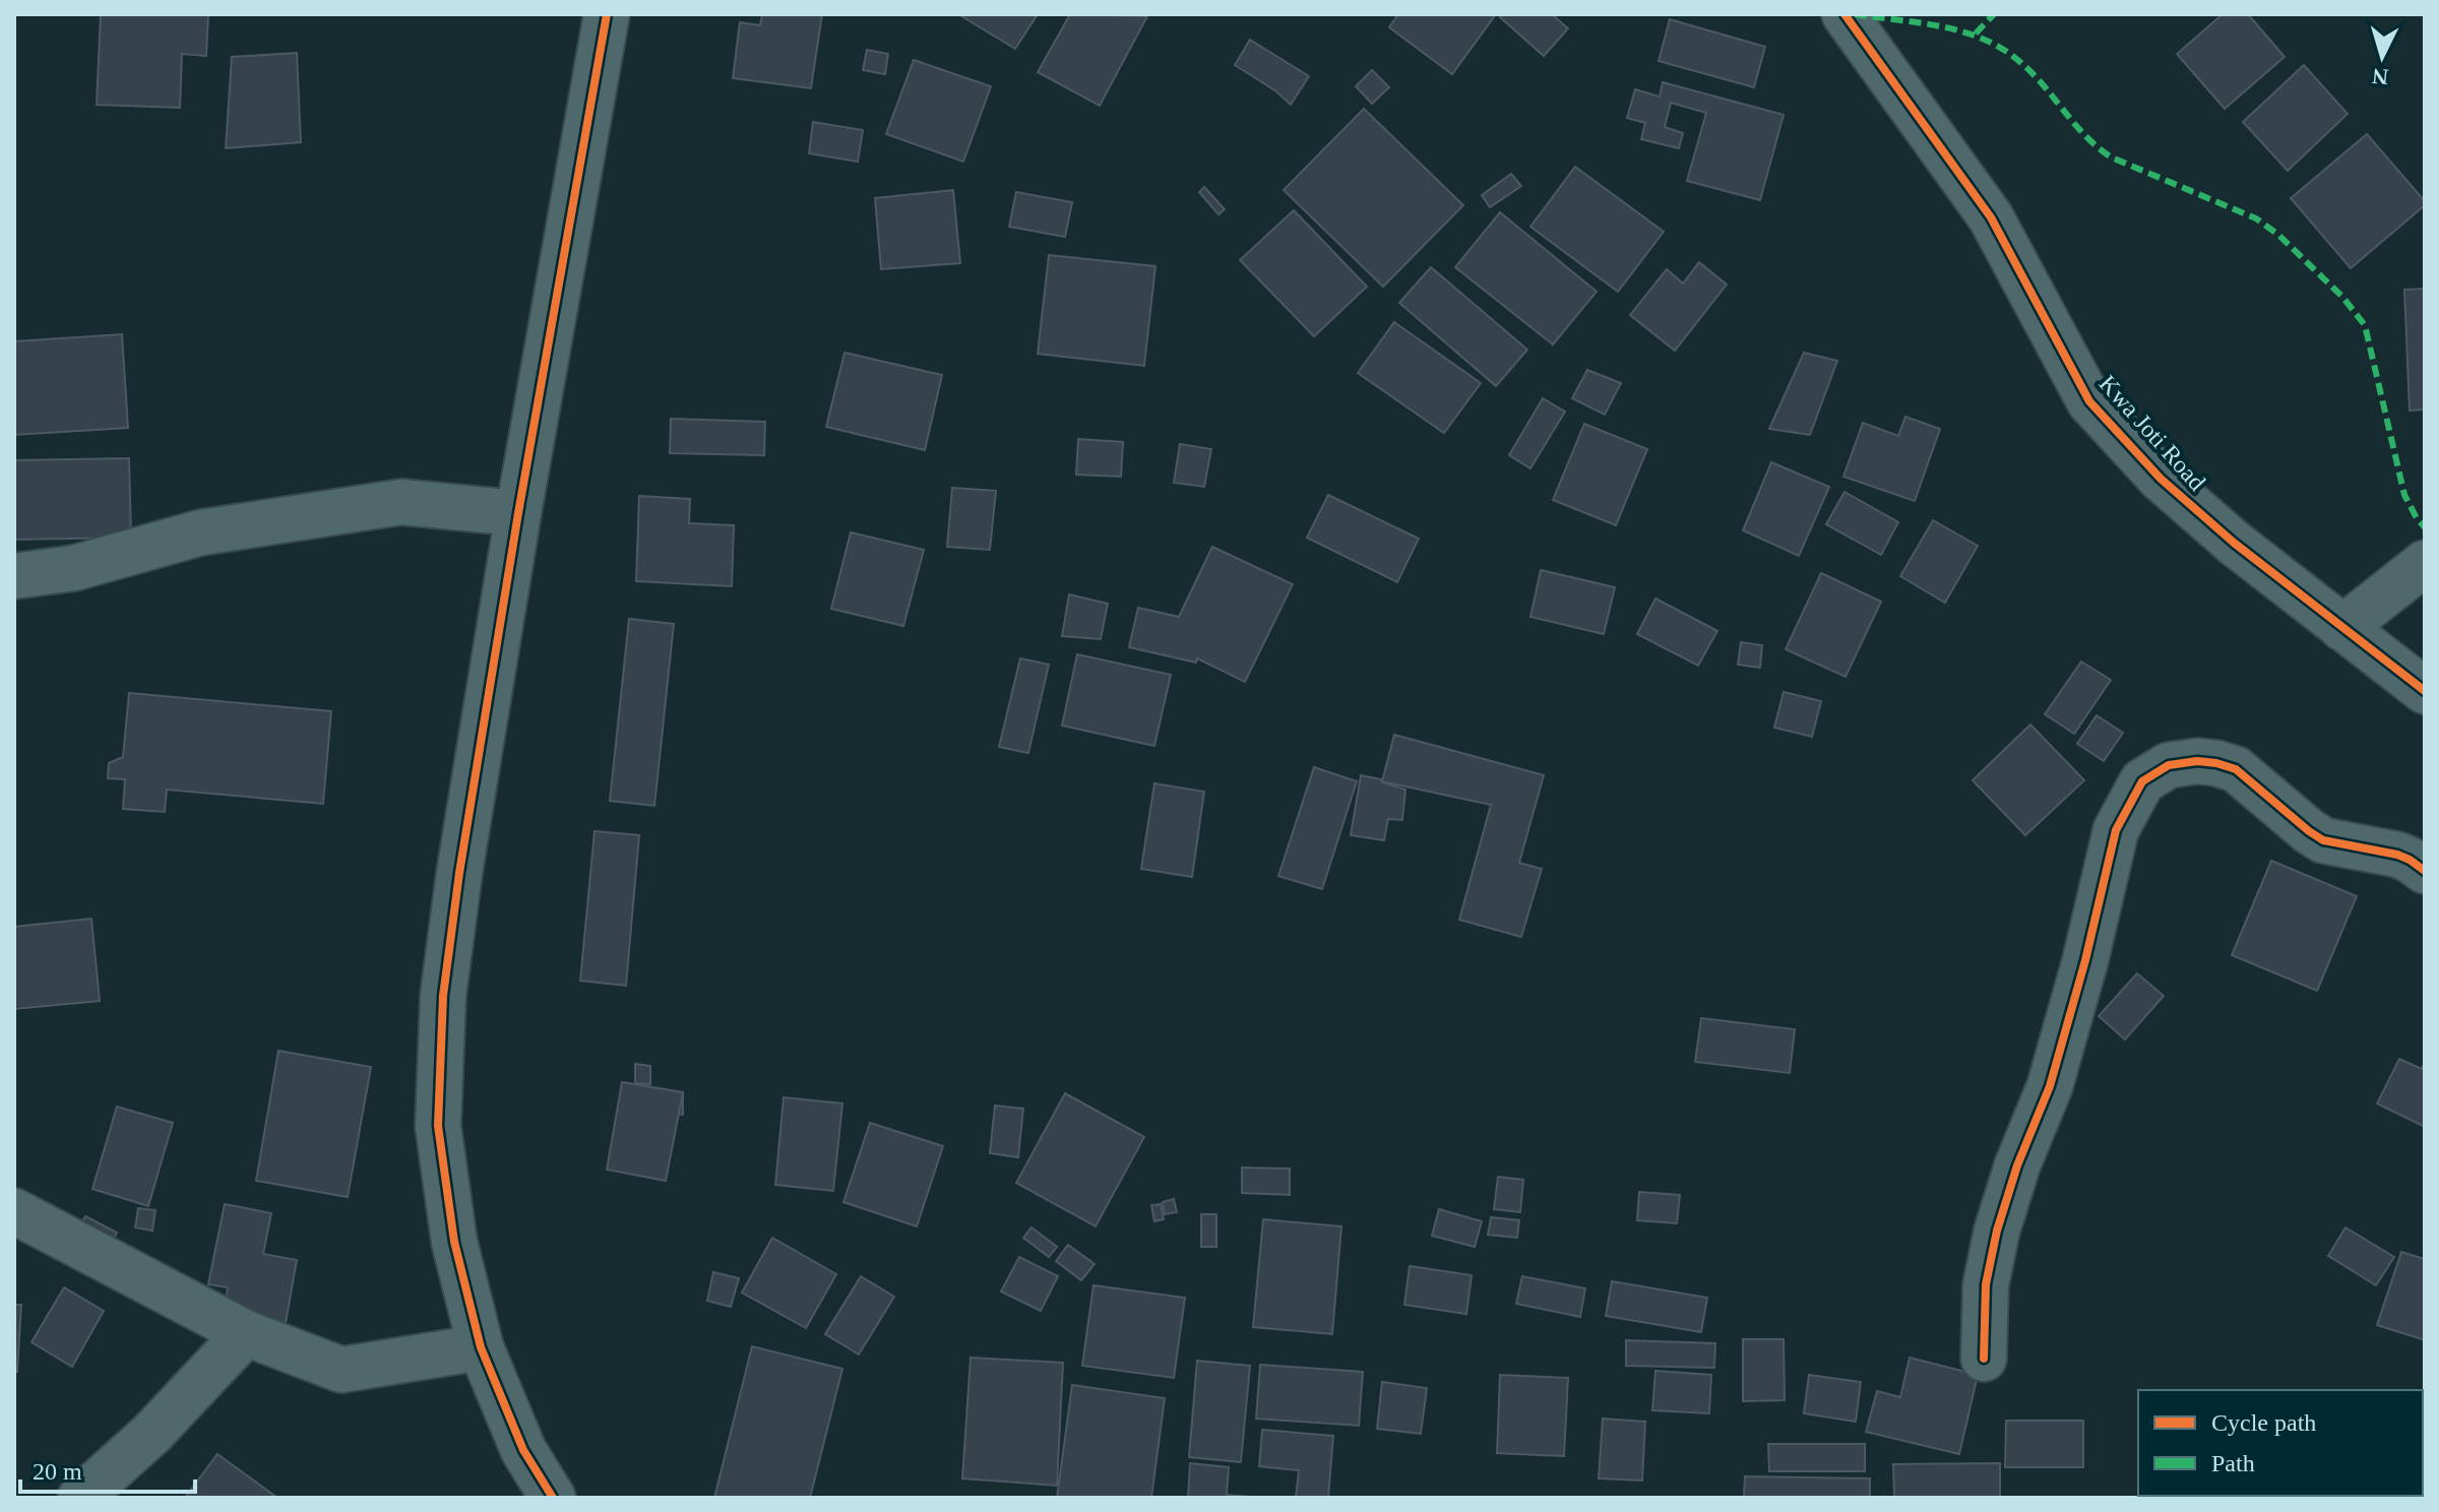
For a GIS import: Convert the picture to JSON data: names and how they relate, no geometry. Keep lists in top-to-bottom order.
{
  "streets": {
    "street": ["Kwa Joti Road"]
  },
  "legend": ["Cycle path", "Path"],
  "scale_bar": "20 m",
  "north": "bottom"
}
